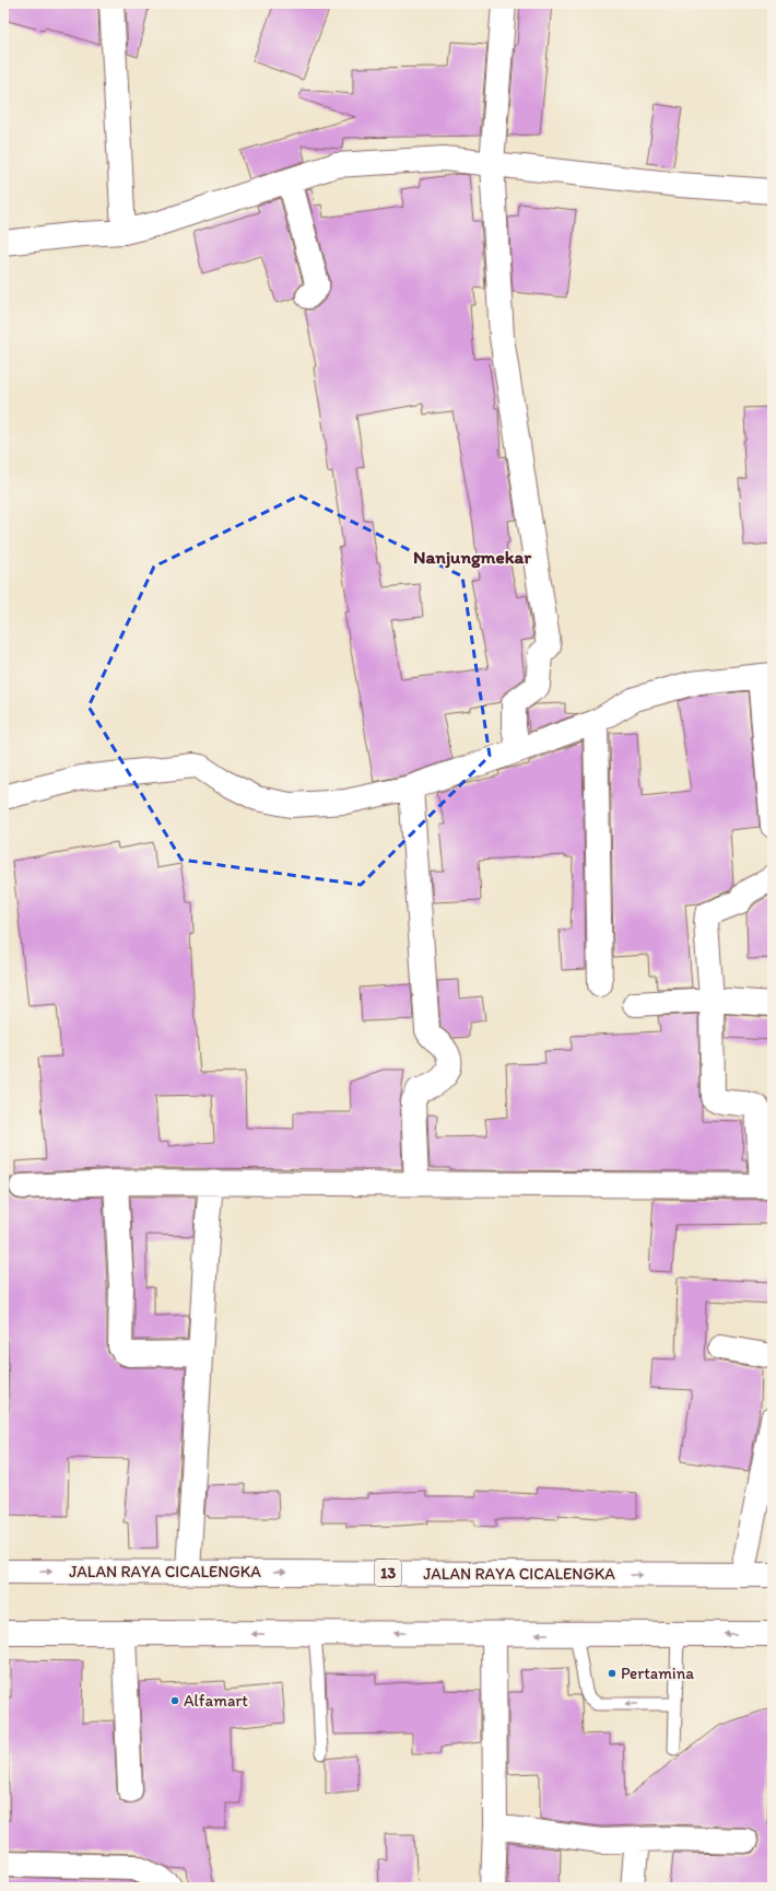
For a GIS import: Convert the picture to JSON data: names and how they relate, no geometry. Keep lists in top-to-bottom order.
{
  "streets": {
    "main road": ["JALAN RAYA CICALENGKA", "13"]
  },
  "districts": ["Nanjungmekar"],
  "places": ["Pertamina", "Alfamart"]
}
